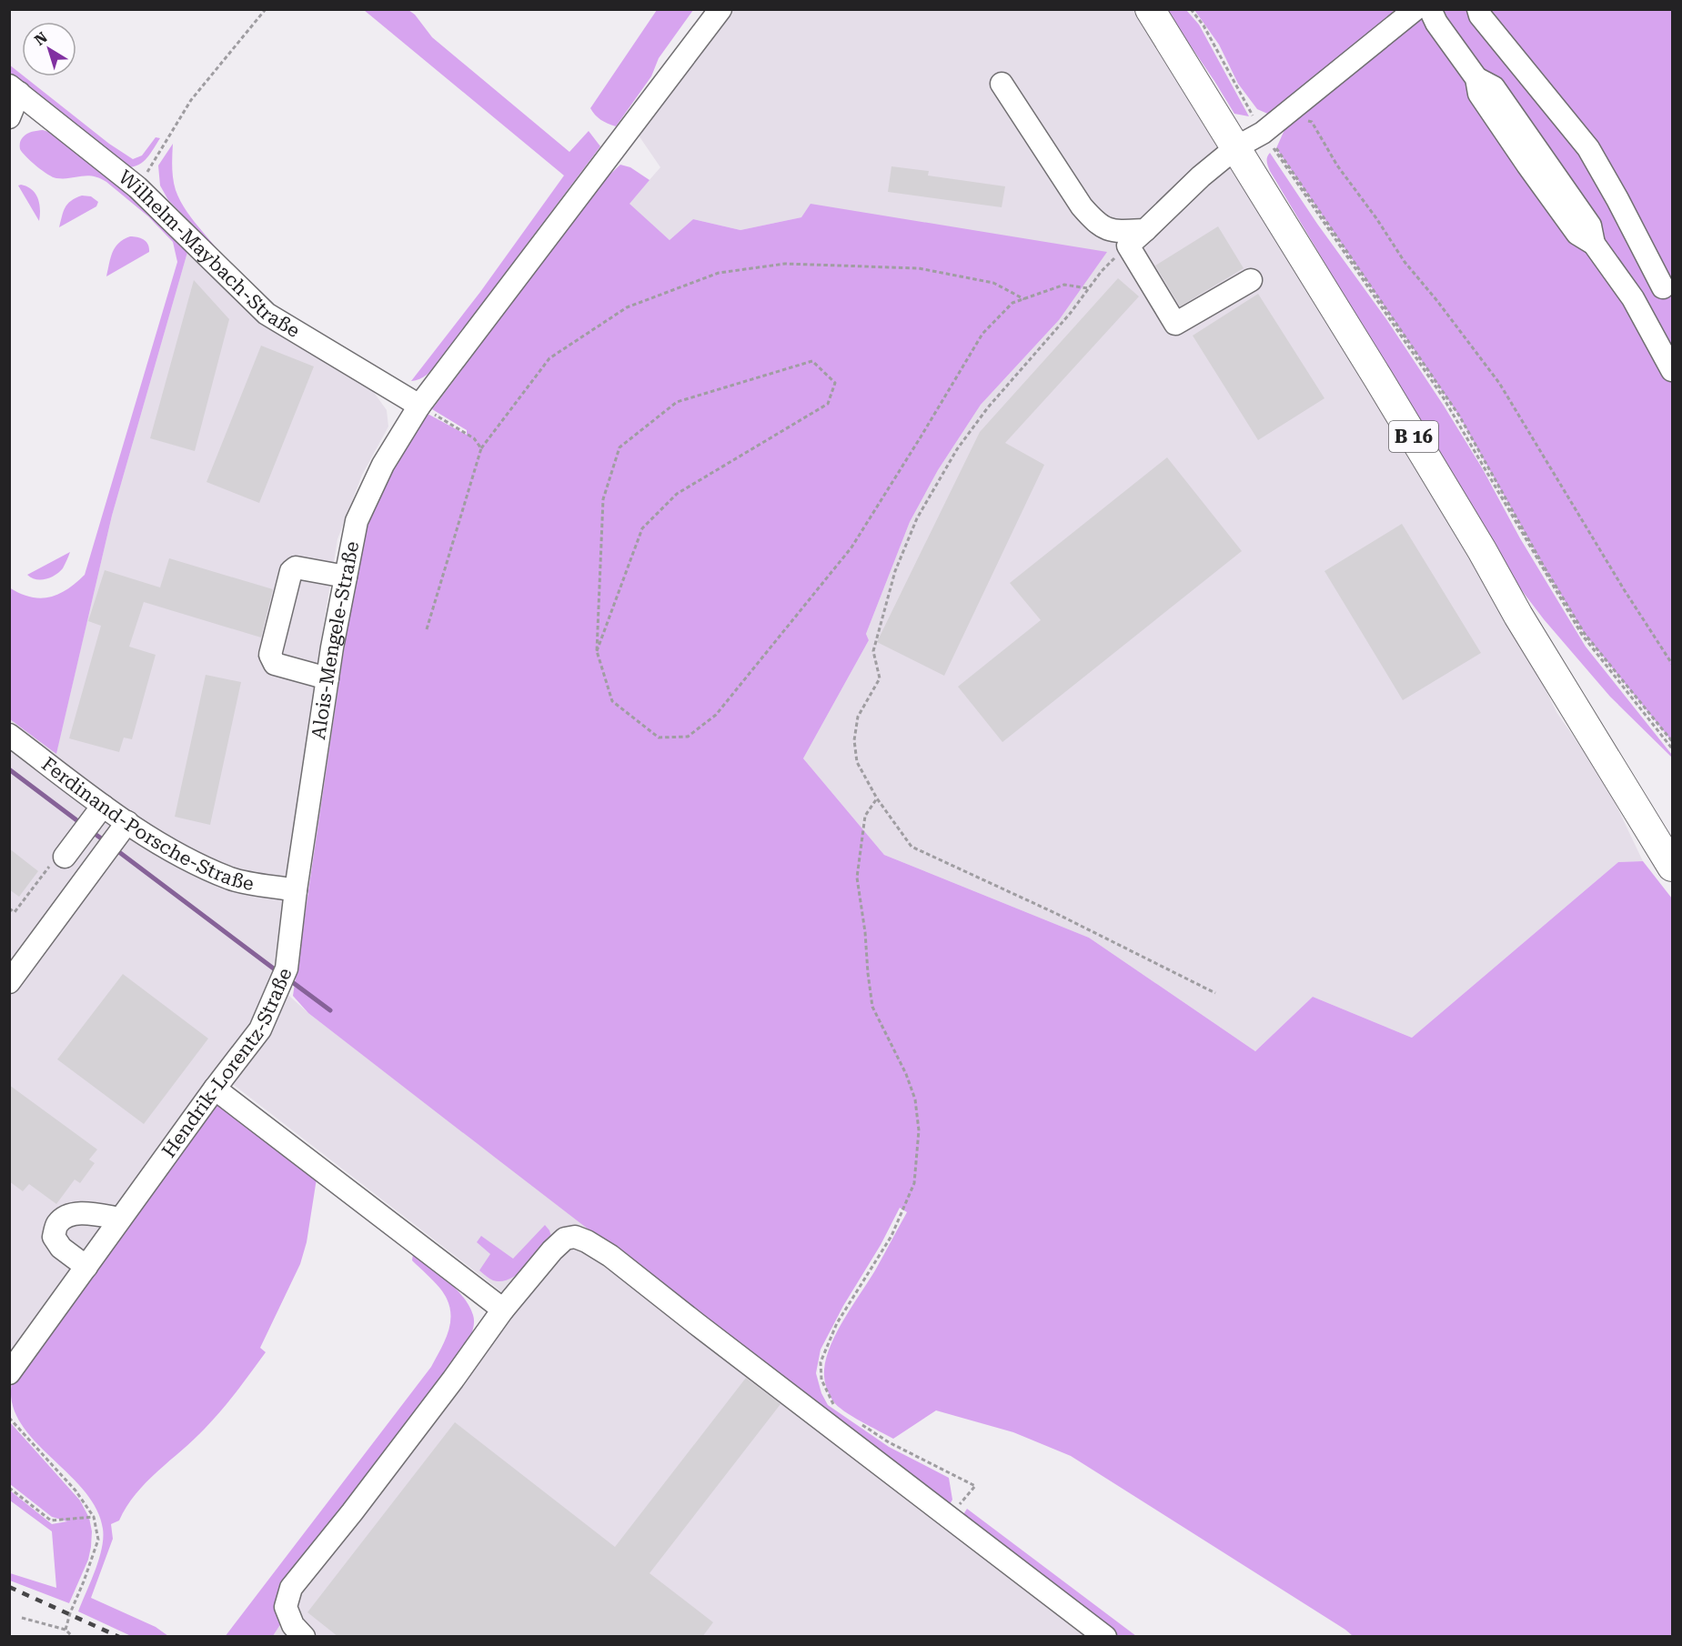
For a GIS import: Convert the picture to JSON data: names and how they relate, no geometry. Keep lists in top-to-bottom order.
{
  "streets": {
    "main road": ["B 16"],
    "street": [
      "Wilhelm-Maybach-Straße",
      "Alois-Mengele-Straße",
      "Ferdinand-Porsche-Straße",
      "Hendrik-Lorentz-Straße"
    ]
  },
  "crossings": [
    ["Wilhelm-Maybach-Straße", "Alois-Mengele-Straße"],
    ["Alois-Mengele-Straße", "Ferdinand-Porsche-Straße"],
    ["Alois-Mengele-Straße", "Hendrik-Lorentz-Straße"],
    ["Ferdinand-Porsche-Straße", "Hendrik-Lorentz-Straße"]
  ],
  "north": "top left"
}
